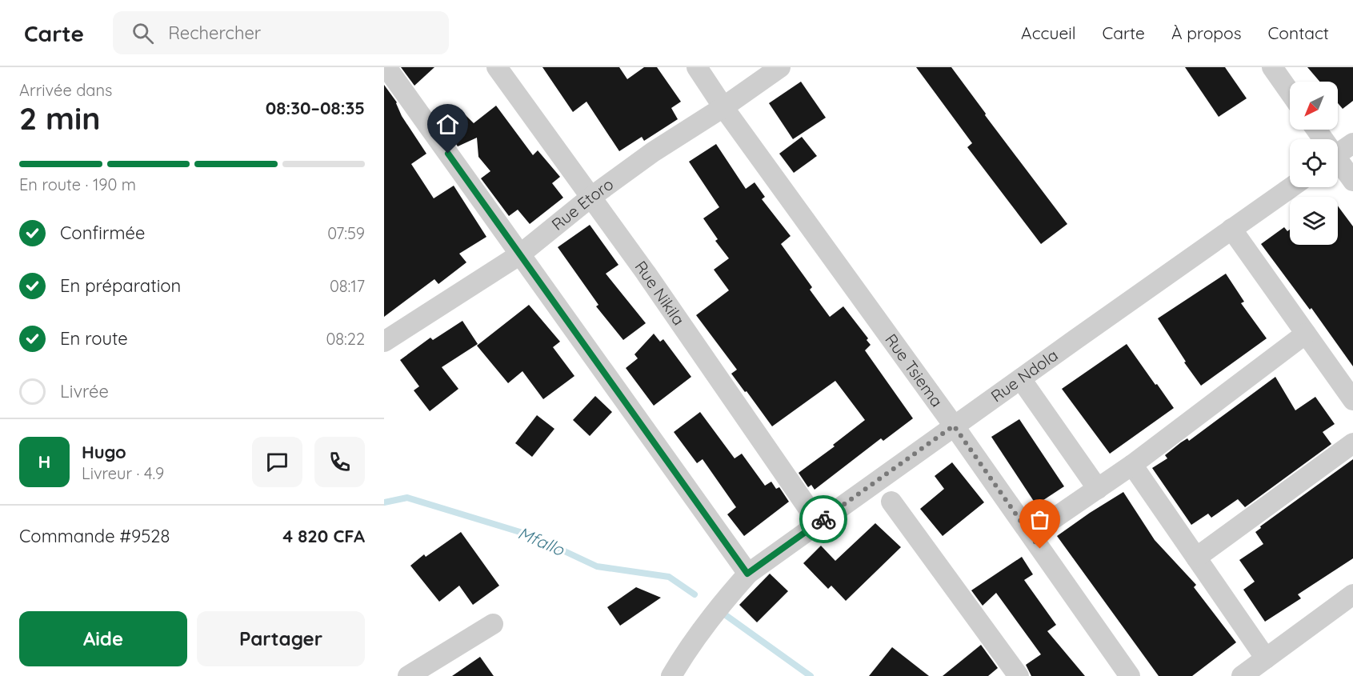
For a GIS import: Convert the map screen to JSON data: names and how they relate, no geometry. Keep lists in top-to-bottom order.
{
  "streets": {
    "street": [
      "Rue Etoro",
      "Rue Nikila",
      "Rue Tsiema",
      "Rue Ndola"
    ]
  },
  "crossings": [
    ["Rue Etoro", "Rue Nikila"],
    ["Rue Etoro", "Rue Tsiema"],
    ["Rue Nikila", "Rue Ndola"],
    ["Rue Tsiema", "Rue Ndola"]
  ],
  "water": ["Mfallo"],
  "north": "bottom left",
  "page": {
    "header": "Carte",
    "search": "Rechercher",
    "nav": [
      "Accueil",
      "Carte",
      "À propos",
      "Contact"
    ],
    "heading": ["2 min", "Arrivée dans", "08:30–08:35"],
    "panel": [
      "Hugo",
      "Livreur · 4.9",
      "Commande #9528",
      "4 820 CFA"
    ],
    "bar": "En route · 190 m",
    "list": [
      ["Confirmée", "07:59"],
      ["En préparation", "08:17"],
      ["En route", "08:22"],
      "Livrée"
    ],
    "round": "H",
    "buttons": ["Aide", "Partager"]
  }
}
